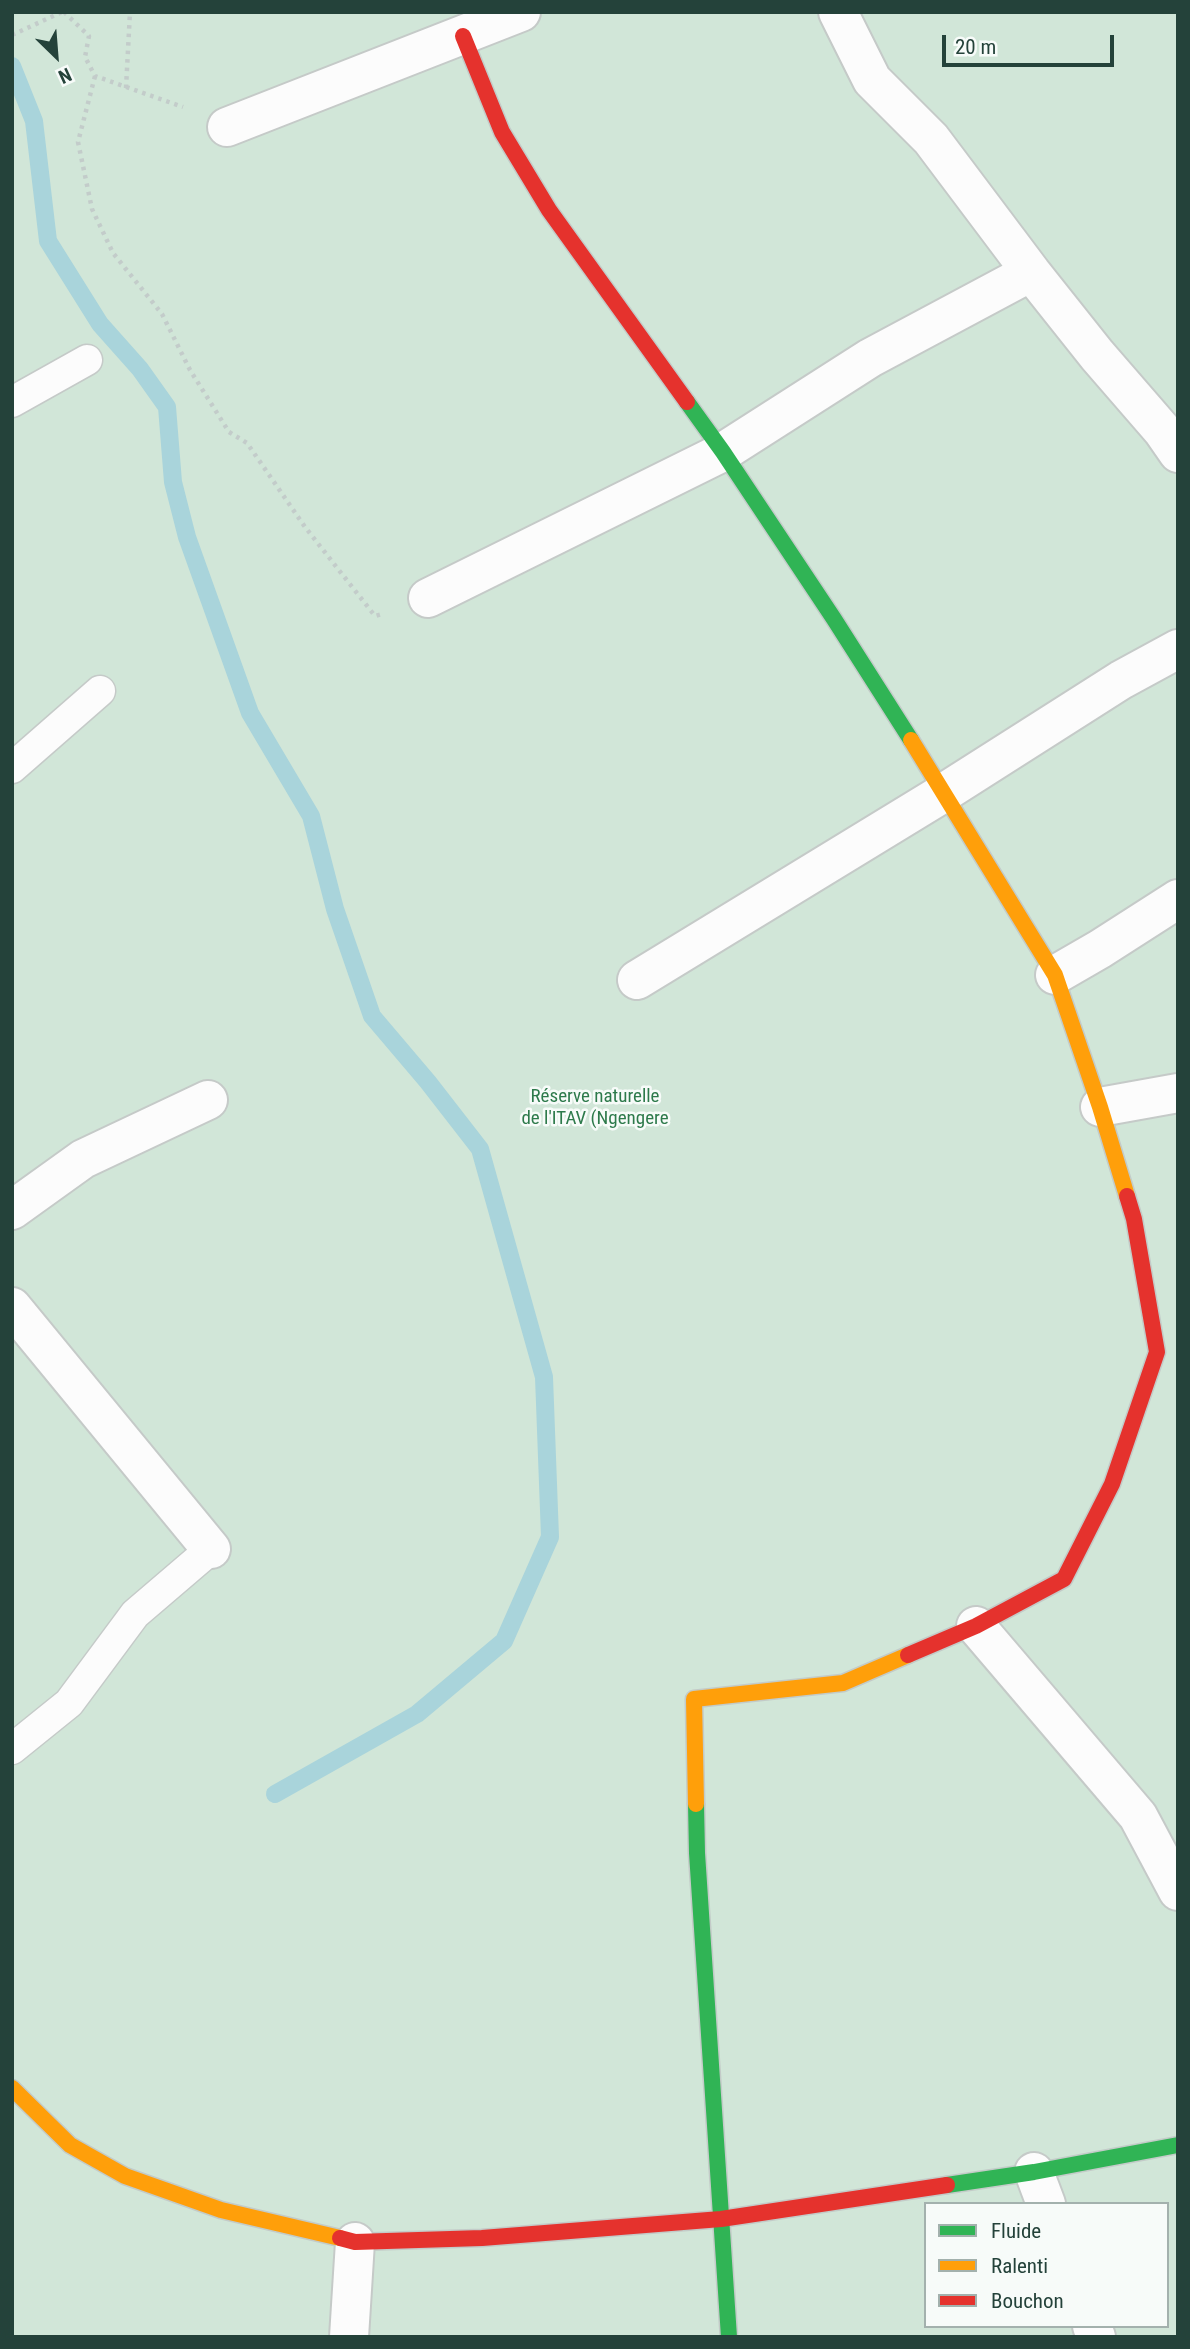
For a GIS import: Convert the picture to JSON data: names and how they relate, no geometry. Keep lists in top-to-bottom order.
{
  "parks": ["Réserve naturelle de l'ITAV (Ngengere"],
  "legend": ["Fluide", "Ralenti", "Bouchon"],
  "scale_bar": "20 m",
  "north": "bottom right"
}
